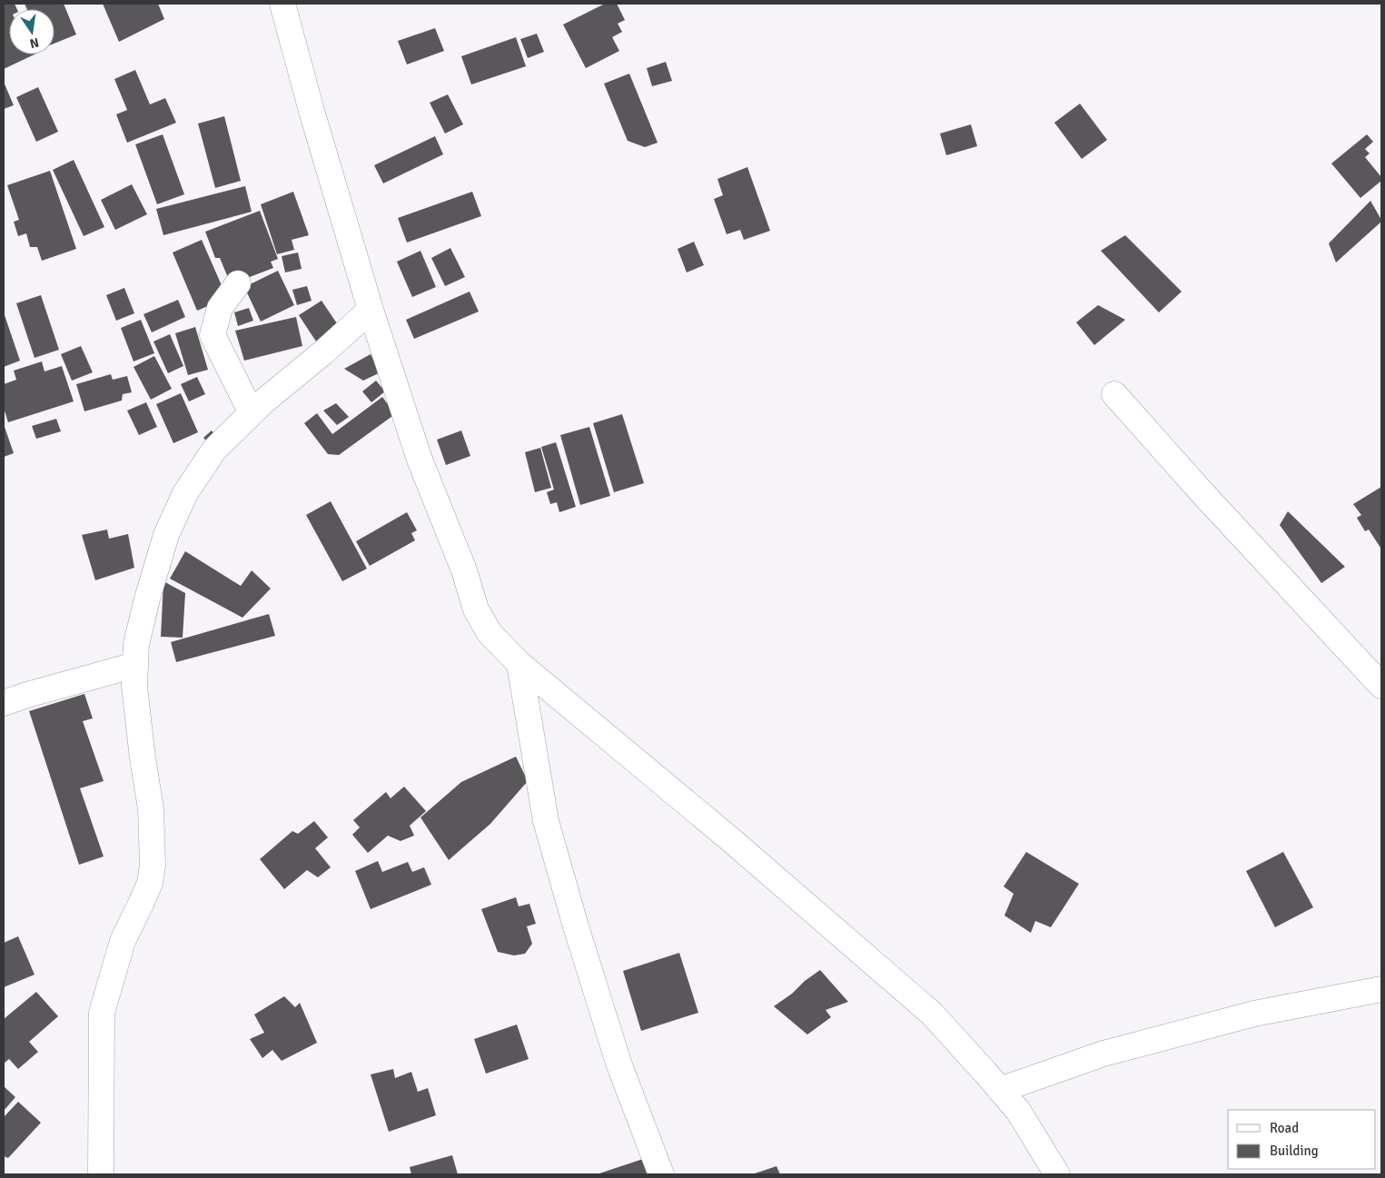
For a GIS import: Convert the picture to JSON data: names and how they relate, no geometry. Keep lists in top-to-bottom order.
{
  "legend": ["Road", "Building"],
  "north": "bottom"
}
